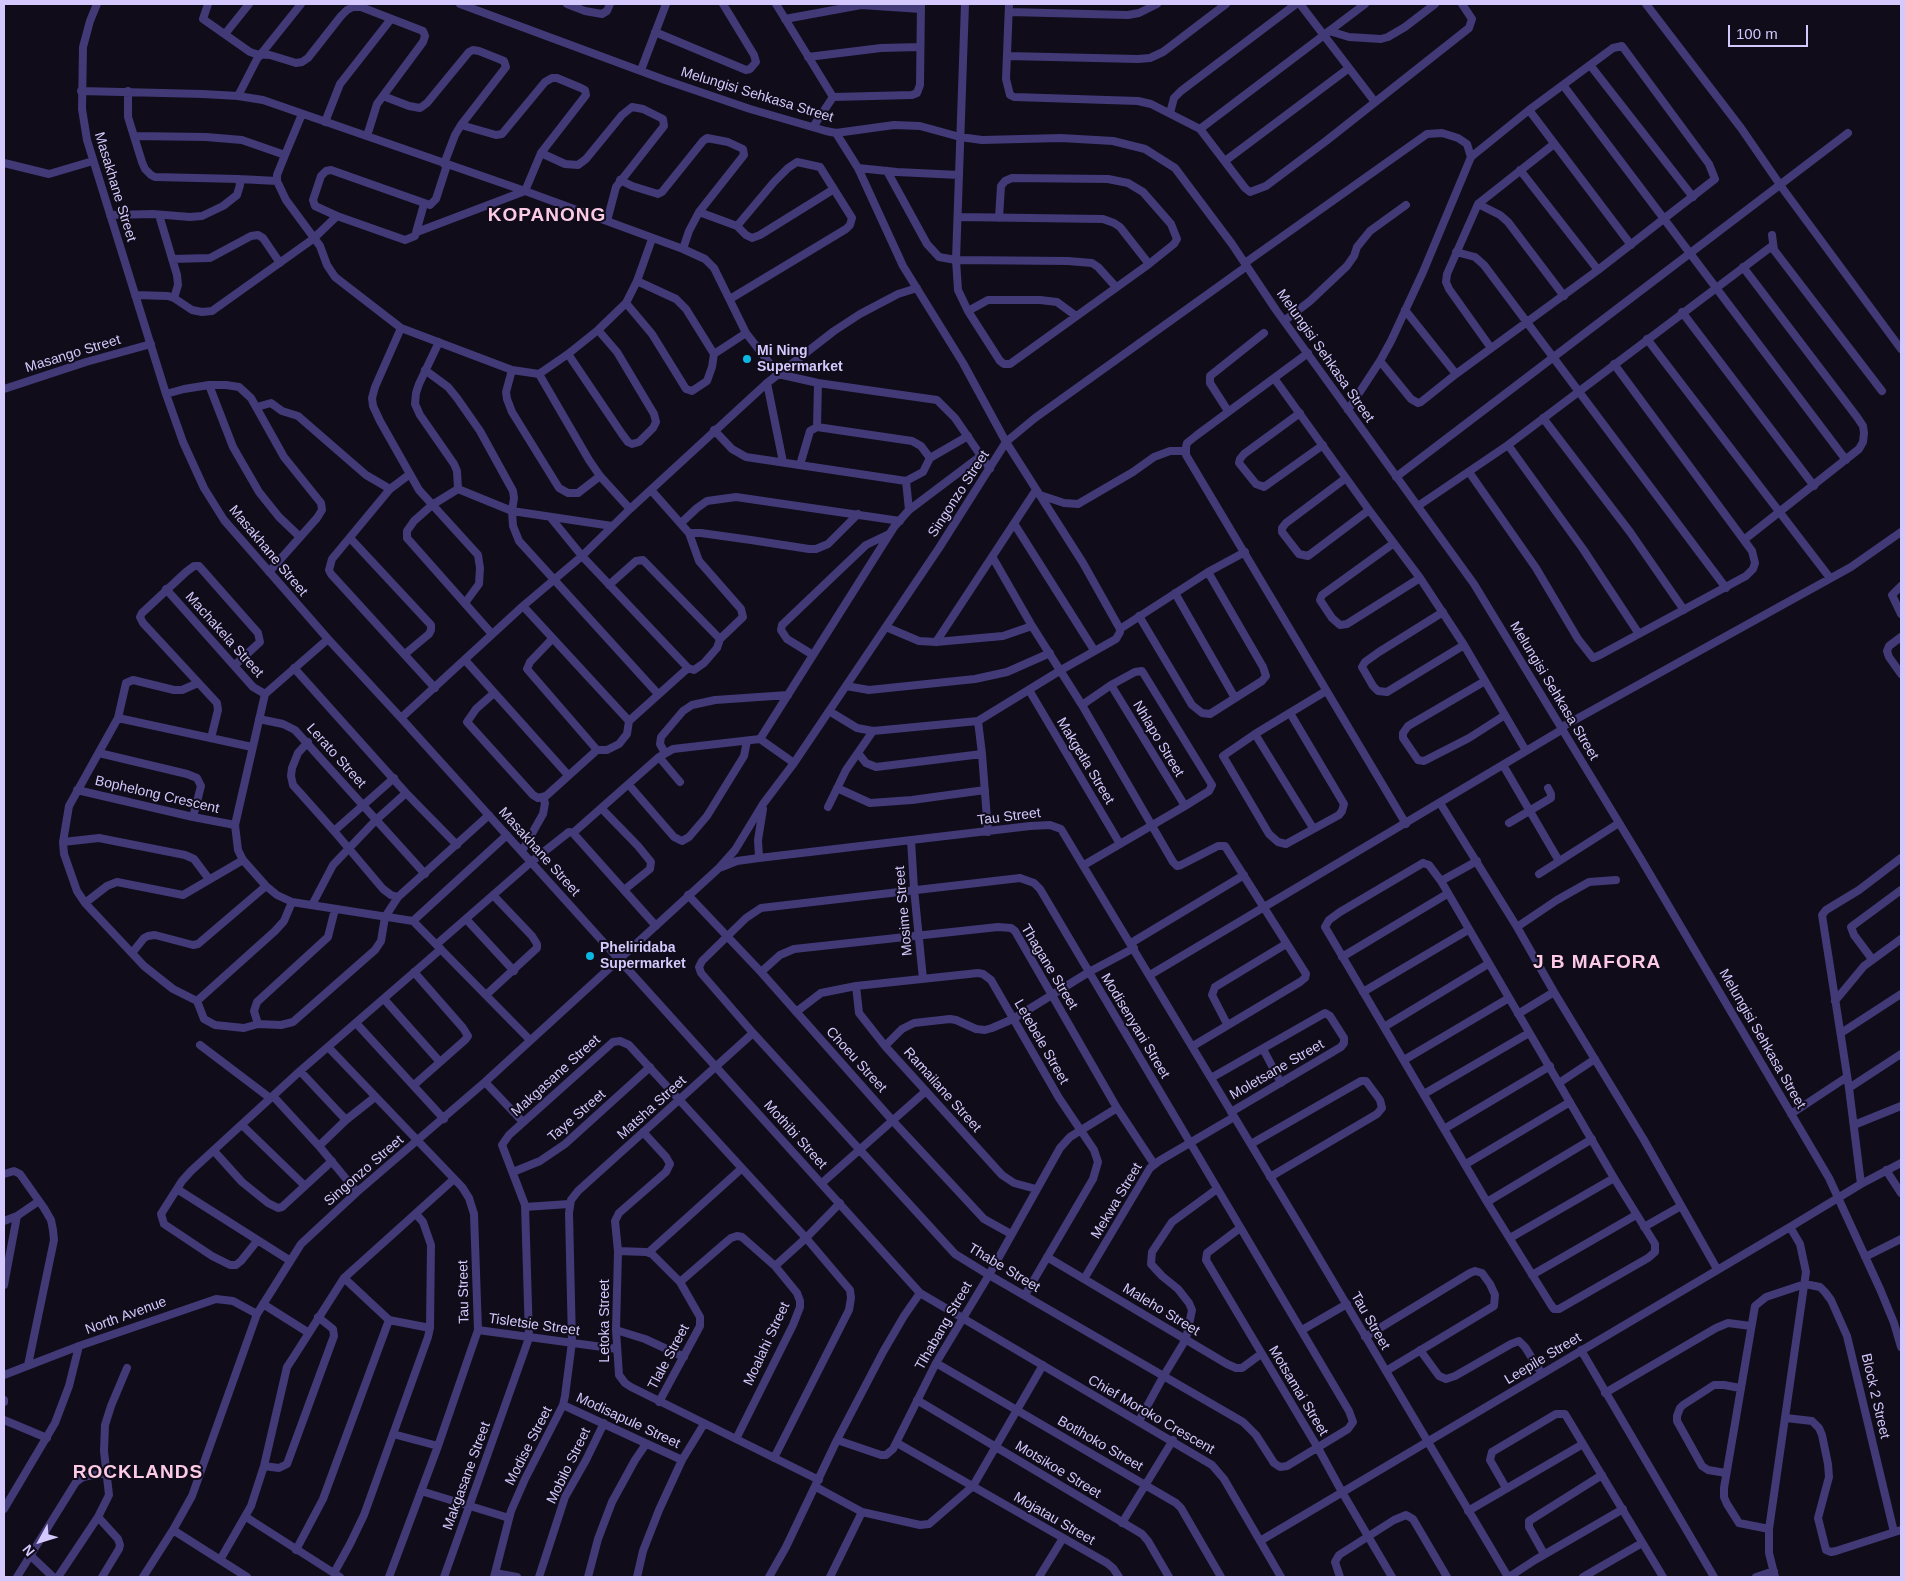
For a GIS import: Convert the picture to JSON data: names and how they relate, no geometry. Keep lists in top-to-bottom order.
{
  "streets": {
    "street": [
      "Melungisi Sehkasa Street",
      "Masakhane Street",
      "Masango Street",
      "Singonzo Street",
      "Machakela Street",
      "Nhlapo Street",
      "Lerato Street",
      "Makgetla Street",
      "Bophelong Crescent",
      "Tau Street",
      "Mosime Street",
      "Thagane Street",
      "Modisenyani Street",
      "Letebele Street",
      "Choeu Street",
      "Moletsane Street",
      "Makgasane Street",
      "Ramailane Street",
      "Matsha Street",
      "Taye Street",
      "Mothibi Street",
      "Mekwa Street",
      "Thabe Street",
      "Maleho Street",
      "North Avenue",
      "Letoka Street",
      "Tisletsie Street",
      "Tlhabang Street",
      "Moalahi Street",
      "Tlale Street",
      "Leepile Street",
      "Motsamai Street",
      "Block 2 Street",
      "Chief Moroko Crescent",
      "Modisapule Street",
      "Botlhoko Street",
      "Modise Street",
      "Mobilo Street",
      "Motsikoe Street",
      "Mojatau Street"
    ]
  },
  "crossings": [
    ["Melungisi Sehkasa Street", "Singonzo Street"],
    ["Melungisi Sehkasa Street", "Leepile Street"],
    ["Masakhane Street", "Masango Street"],
    ["Masakhane Street", "Singonzo Street"],
    ["Masakhane Street", "Mothibi Street"],
    ["Singonzo Street", "Tau Street"],
    ["Singonzo Street", "Choeu Street"],
    ["Singonzo Street", "Mothibi Street"],
    ["Singonzo Street", "North Avenue"],
    ["Tau Street", "Mosime Street"],
    ["Tau Street", "Moletsane Street"],
    ["Tau Street", "Mekwa Street"],
    ["Tau Street", "Tisletsie Street"],
    ["Tau Street", "Leepile Street"],
    ["Mosime Street", "Thagane Street"],
    ["Mosime Street", "Modisenyani Street"],
    ["Mosime Street", "Letebele Street"],
    ["Thagane Street", "Choeu Street"],
    ["Thagane Street", "Mekwa Street"],
    ["Thagane Street", "Tlhabang Street"],
    ["Modisenyani Street", "Choeu Street"],
    ["Modisenyani Street", "Mekwa Street"],
    ["Modisenyani Street", "Thabe Street"],
    ["Modisenyani Street", "Motsamai Street"],
    ["Letebele Street", "Choeu Street"],
    ["Letebele Street", "Ramailane Street"],
    ["Letebele Street", "Thabe Street"],
    ["Letebele Street", "Maleho Street"],
    ["Letebele Street", "Tlhabang Street"],
    ["Choeu Street", "Thabe Street"],
    ["Choeu Street", "Tlhabang Street"],
    ["Moletsane Street", "Mekwa Street"],
    ["Makgasane Street", "Matsha Street"],
    ["Makgasane Street", "Taye Street"],
    ["Makgasane Street", "Letoka Street"],
    ["Makgasane Street", "Tisletsie Street"],
    ["Ramailane Street", "Tlhabang Street"],
    ["Matsha Street", "Mothibi Street"],
    ["Matsha Street", "Thabe Street"],
    ["Matsha Street", "Letoka Street"],
    ["Matsha Street", "Modise Street"],
    ["Mothibi Street", "Tlhabang Street"],
    ["Mothibi Street", "Chief Moroko Crescent"],
    ["Mekwa Street", "Maleho Street"],
    ["Thabe Street", "Tlhabang Street"],
    ["Thabe Street", "Motsamai Street"],
    ["Maleho Street", "Motsamai Street"],
    ["Letoka Street", "Tisletsie Street"],
    ["Letoka Street", "Moalahi Street"],
    ["Letoka Street", "Tlale Street"],
    ["Letoka Street", "Mojatau Street"],
    ["Tisletsie Street", "Modise Street"],
    ["Tlhabang Street", "Chief Moroko Crescent"],
    ["Tlhabang Street", "Botlhoko Street"],
    ["Tlhabang Street", "Motsikoe Street"],
    ["Tlhabang Street", "Mojatau Street"],
    ["Moalahi Street", "Tlale Street"],
    ["Leepile Street", "Motsamai Street"],
    ["Leepile Street", "Chief Moroko Crescent"],
    ["Modisapule Street", "Modise Street"],
    ["Modisapule Street", "Mobilo Street"]
  ],
  "districts": ["KOPANONG", "J B MAFORA", "ROCKLANDS"],
  "places": ["Mi Ning Supermarket", "Pheliridaba Supermarket"],
  "scale_bar": "100 m",
  "north": "bottom left"
}
